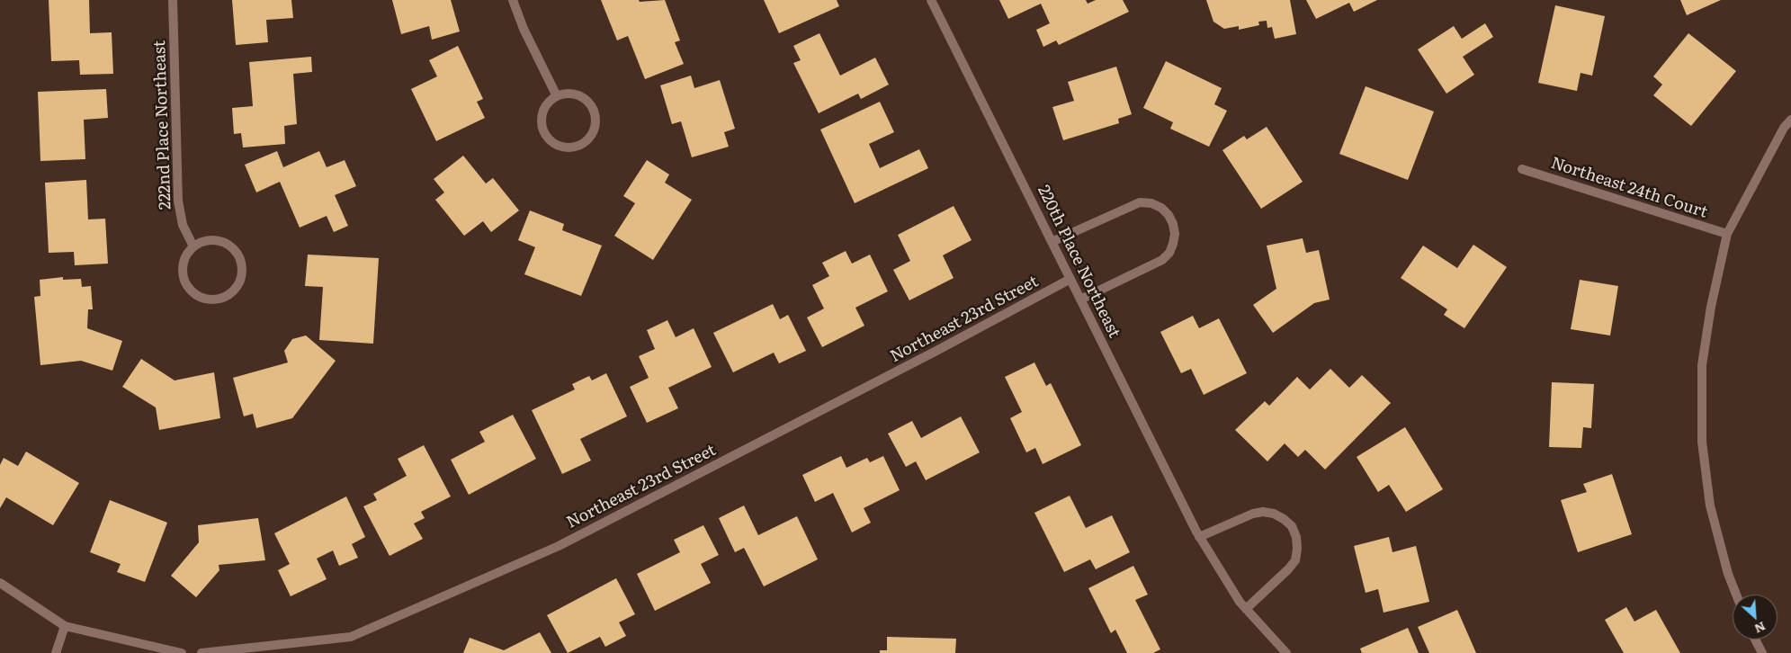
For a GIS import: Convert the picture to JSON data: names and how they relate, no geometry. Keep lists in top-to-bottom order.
{
  "streets": {
    "street": [
      "222nd Place Northeast",
      "Northeast 24th Court",
      "220th Place Northeast",
      "Northeast 23rd Street"
    ]
  },
  "crossings": [
    ["220th Place Northeast", "Northeast 23rd Street"]
  ],
  "north": "bottom right"
}
